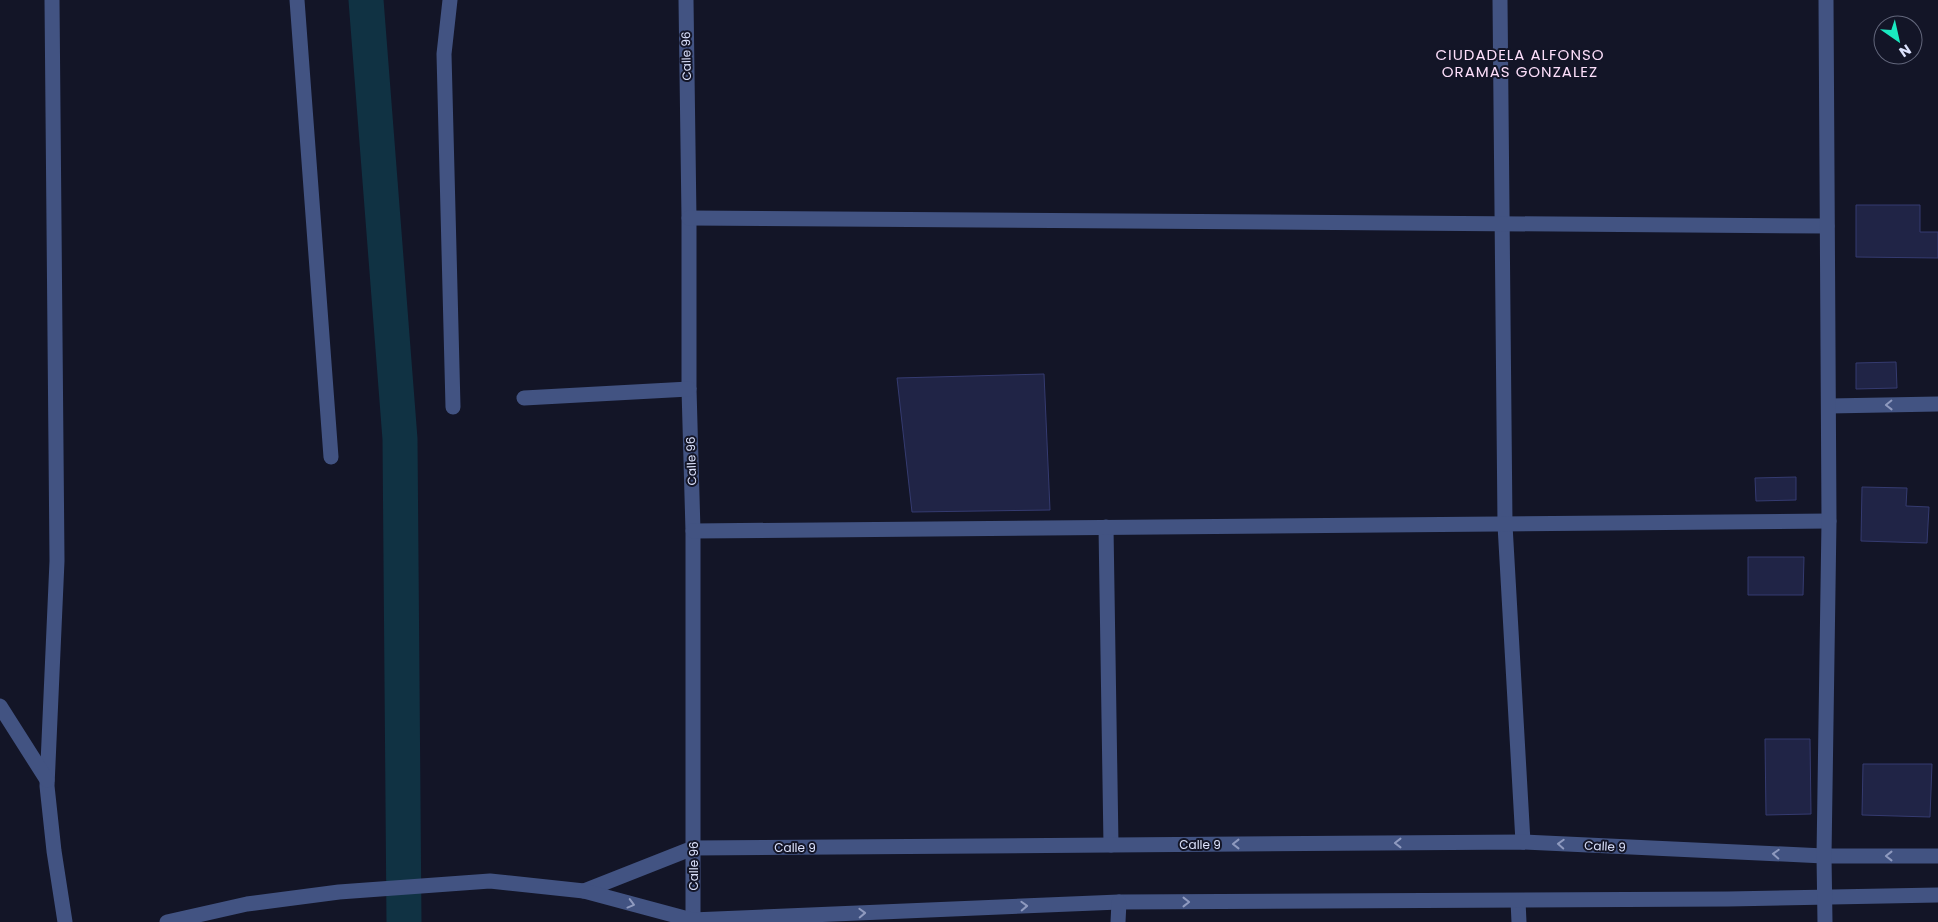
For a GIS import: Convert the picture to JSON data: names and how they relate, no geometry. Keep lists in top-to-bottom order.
{
  "streets": {
    "street": ["Calle 96", "Calle 9"]
  },
  "crossings": [
    ["Calle 96", "Calle 9"]
  ],
  "districts": ["CIUDADELA ALFONSO ORAMAS GONZALEZ"],
  "north": "bottom right"
}
